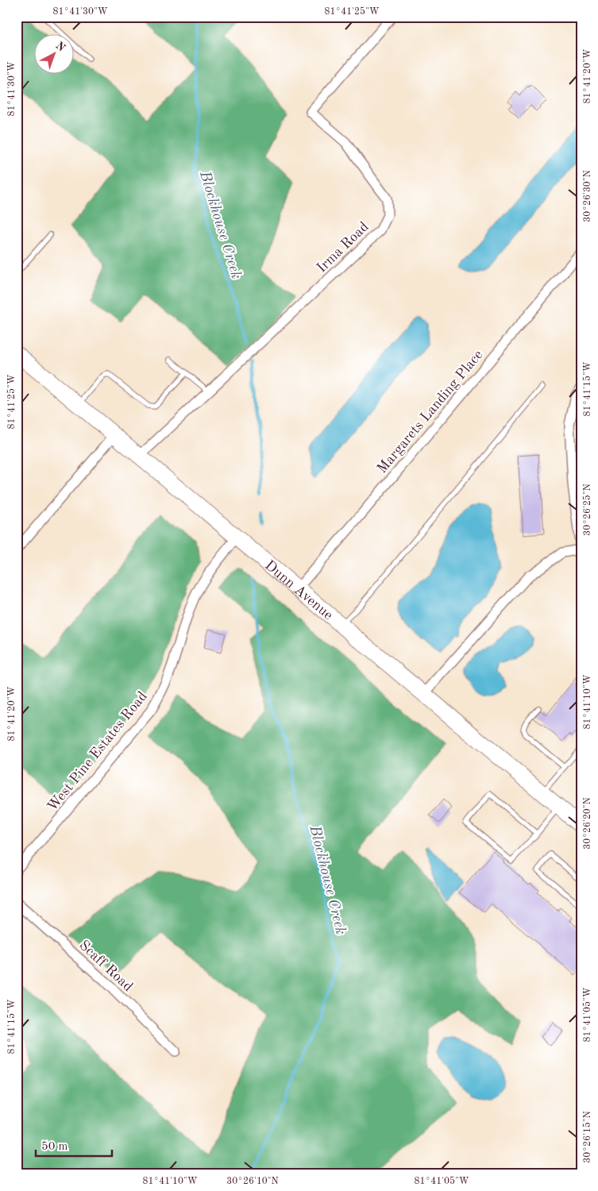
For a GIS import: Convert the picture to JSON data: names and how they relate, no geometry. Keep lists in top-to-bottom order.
{
  "streets": {
    "main road": ["Dunn Avenue"],
    "street": [
      "Irma Road",
      "Margarets Landing Place",
      "West Pine Estates Road",
      "Scaff Road"
    ]
  },
  "crossings": [
    ["Irma Road", "Dunn Avenue"],
    ["Margarets Landing Place", "Dunn Avenue"],
    ["Dunn Avenue", "West Pine Estates Road"]
  ],
  "water": ["Blockhouse Creek"],
  "scale_bar": "50 m",
  "north": "top right",
  "coordinates": [
    "81°41'30\"W",
    "81°41'25\"W",
    "81°41'20\"W",
    "30°26'30\"N",
    "81°41'15\"W",
    "30°26'25\"N",
    "81°41'10\"W",
    "30°26'20\"N",
    "81°41'05\"W",
    "30°26'15\"N",
    "30°26'10\"N"
  ]
}
